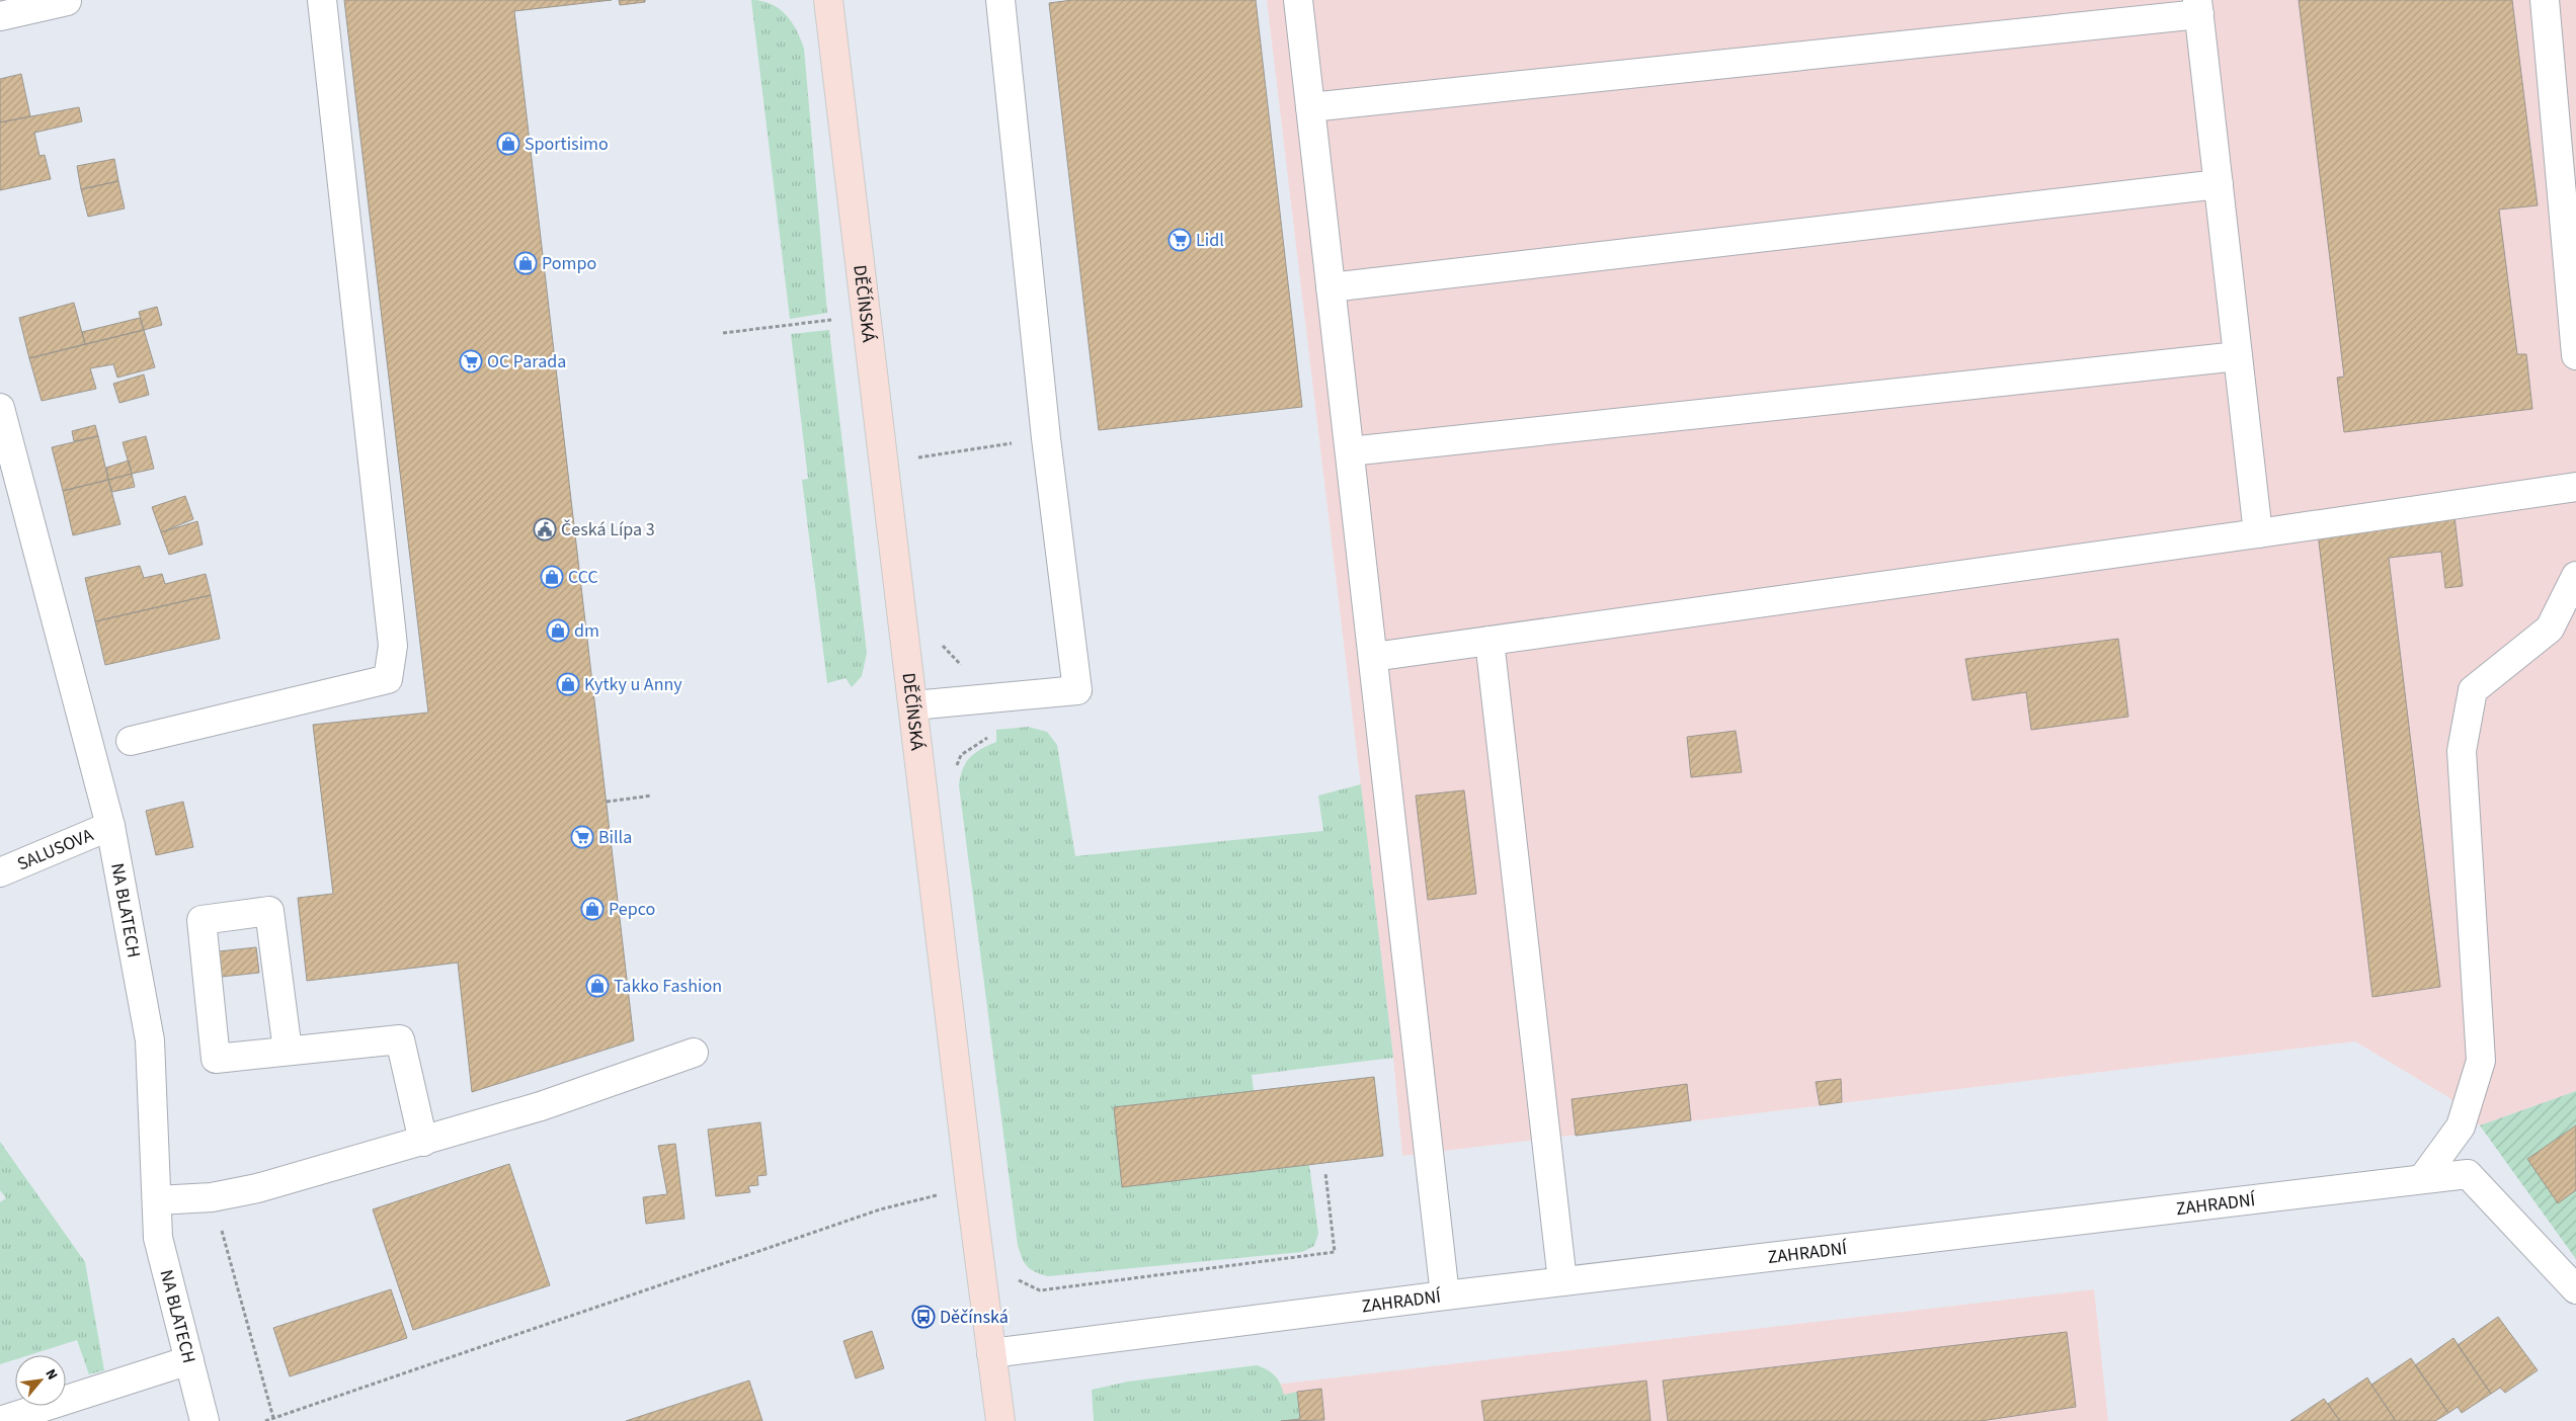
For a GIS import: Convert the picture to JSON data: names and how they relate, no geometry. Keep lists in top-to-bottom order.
{
  "streets": {
    "main road": ["DĚČÍNSKÁ"],
    "street": ["SALUSOVA", "NA BLATECH", "ZAHRADNÍ"]
  },
  "crossings": [
    ["DĚČÍNSKÁ", "ZAHRADNÍ"],
    ["SALUSOVA", "NA BLATECH"]
  ],
  "places": {
    "shop": [
      "Sportisimo",
      "Pompo",
      "CCC",
      "dm",
      "Kytky u Anny",
      "Pepco",
      "Takko Fashion"
    ],
    "supermarket": ["Lidl", "OC Parada", "Billa"],
    "public building": ["Česká Lípa 3"],
    "bus stop": ["Děčínská"]
  },
  "north": "top right"
}
